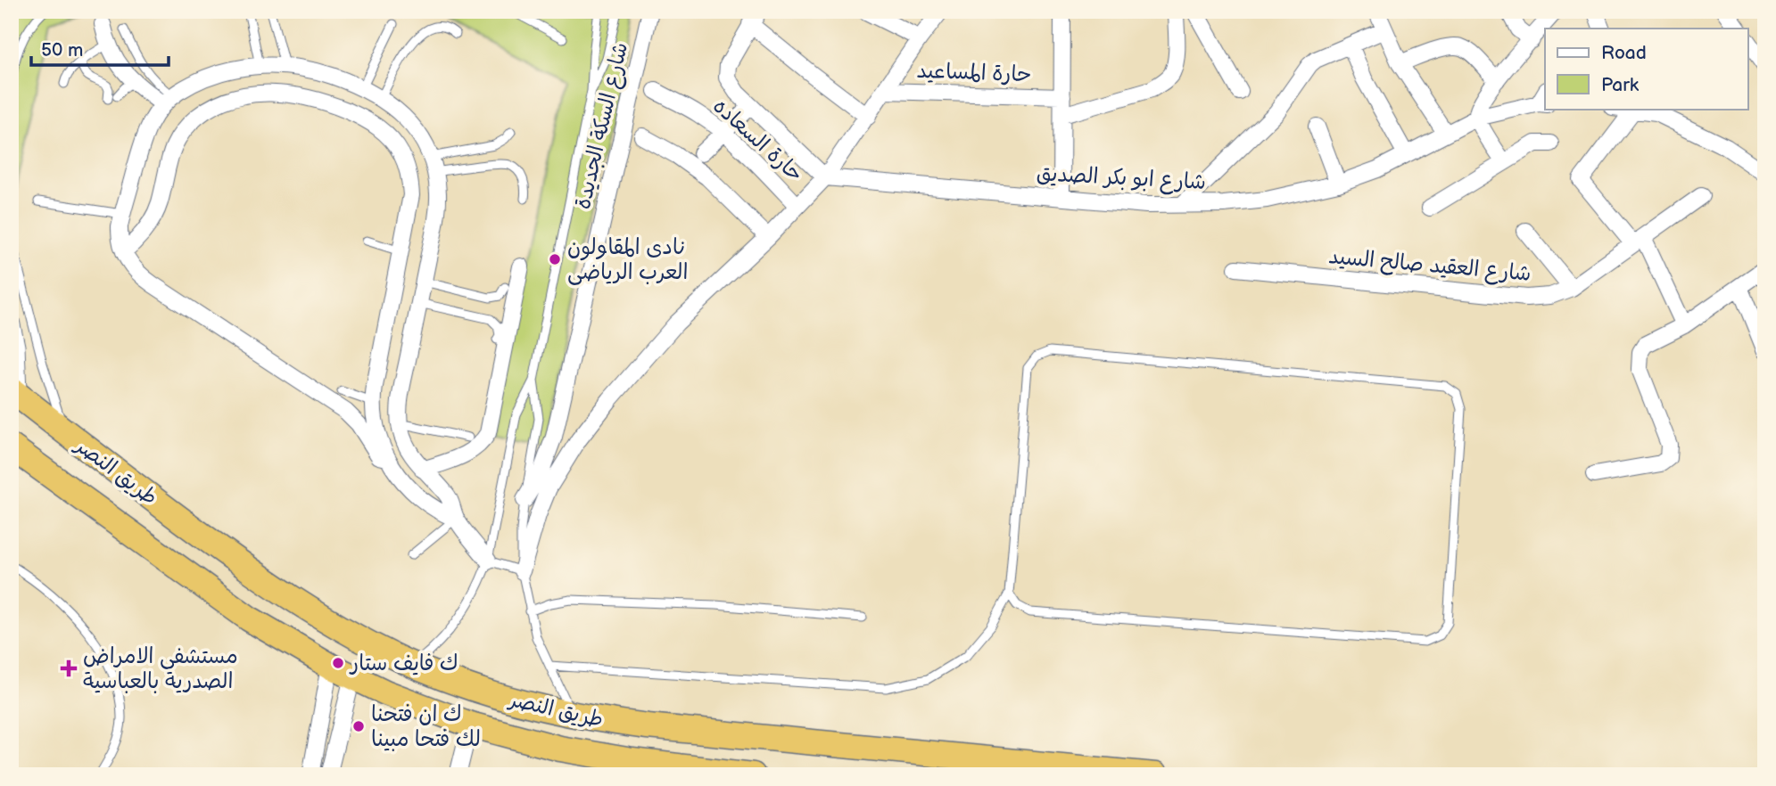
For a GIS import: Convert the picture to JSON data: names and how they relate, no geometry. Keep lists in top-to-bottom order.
{
  "streets": {
    "highway": ["طريق النصر"],
    "street": [
      "حارة المساعيد",
      "شارع السكة الجديدة",
      "حارة السعاده",
      "شارع ابو بكر الصديق",
      "شارع العقيد صالح السيد"
    ]
  },
  "places": {
    "other": ["نادى المقاولون العرب الرياضى", "ك فايف ستار", "ك ان فتحنا لك فتحا مبينا"],
    "health": ["مستشفى الامراض الصدرية بالعباسية"]
  },
  "legend": ["Road", "Park"],
  "scale_bar": "50 m"
}
